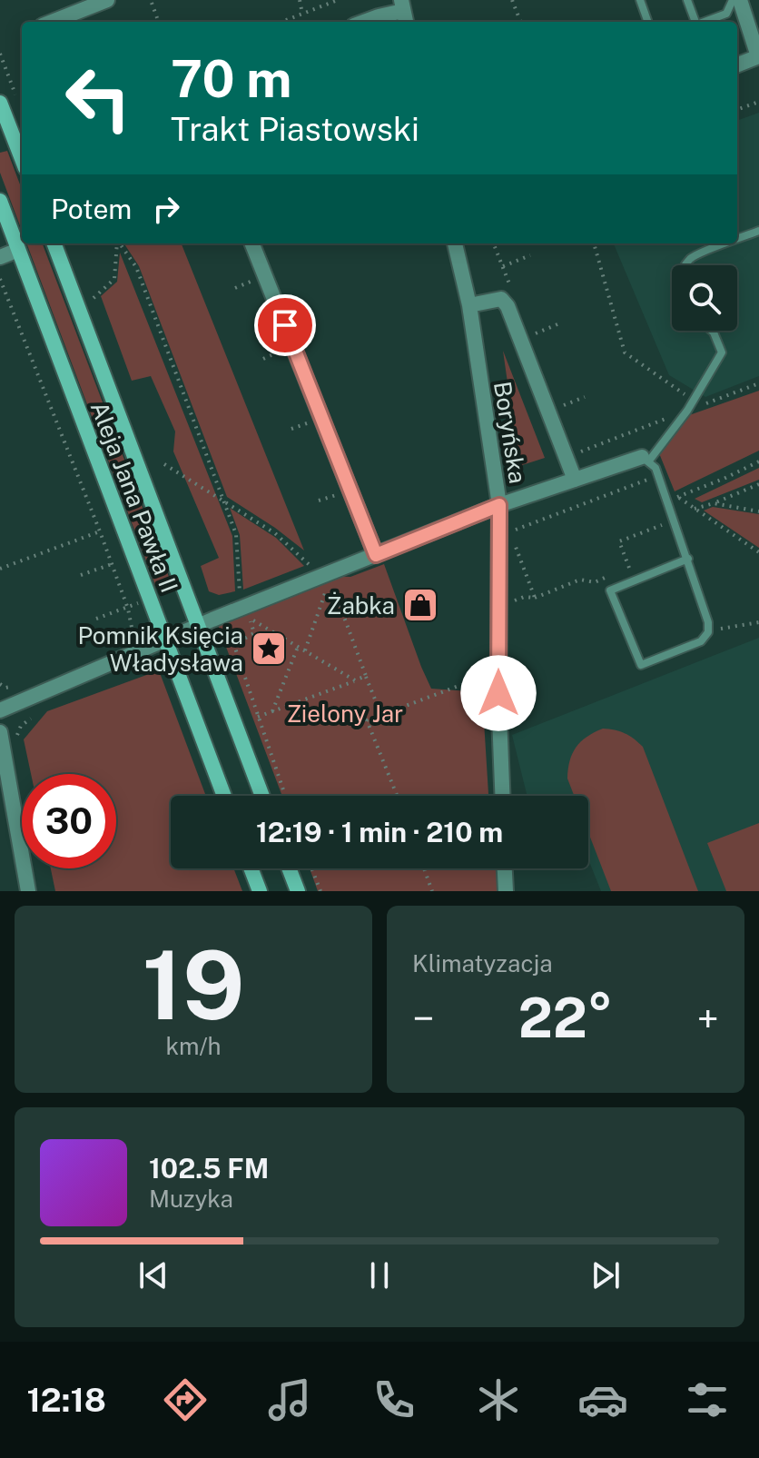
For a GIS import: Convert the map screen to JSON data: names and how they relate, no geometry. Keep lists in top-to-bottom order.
{
  "streets": {
    "street": ["Boryńska", "Aleja Jana Pawła II"]
  },
  "parks": ["Zielony Jar"],
  "places": {
    "shop": ["Żabka"],
    "place": ["Pomnik Księcia Władysława"]
  },
  "page": {
    "turn": ["70 m", "Trakt Piastowski"],
    "then": "Potem",
    "limit": "30",
    "trip": "12:19 · 1 min · 210 m",
    "tile": [
      ["19", "km/h"],
      "Klimatyzacja"
    ],
    "heat": ["−", "22°", "+"],
    "song": ["102.5 FM", "Muzyka"],
    "tabs": "12:18"
  }
}
